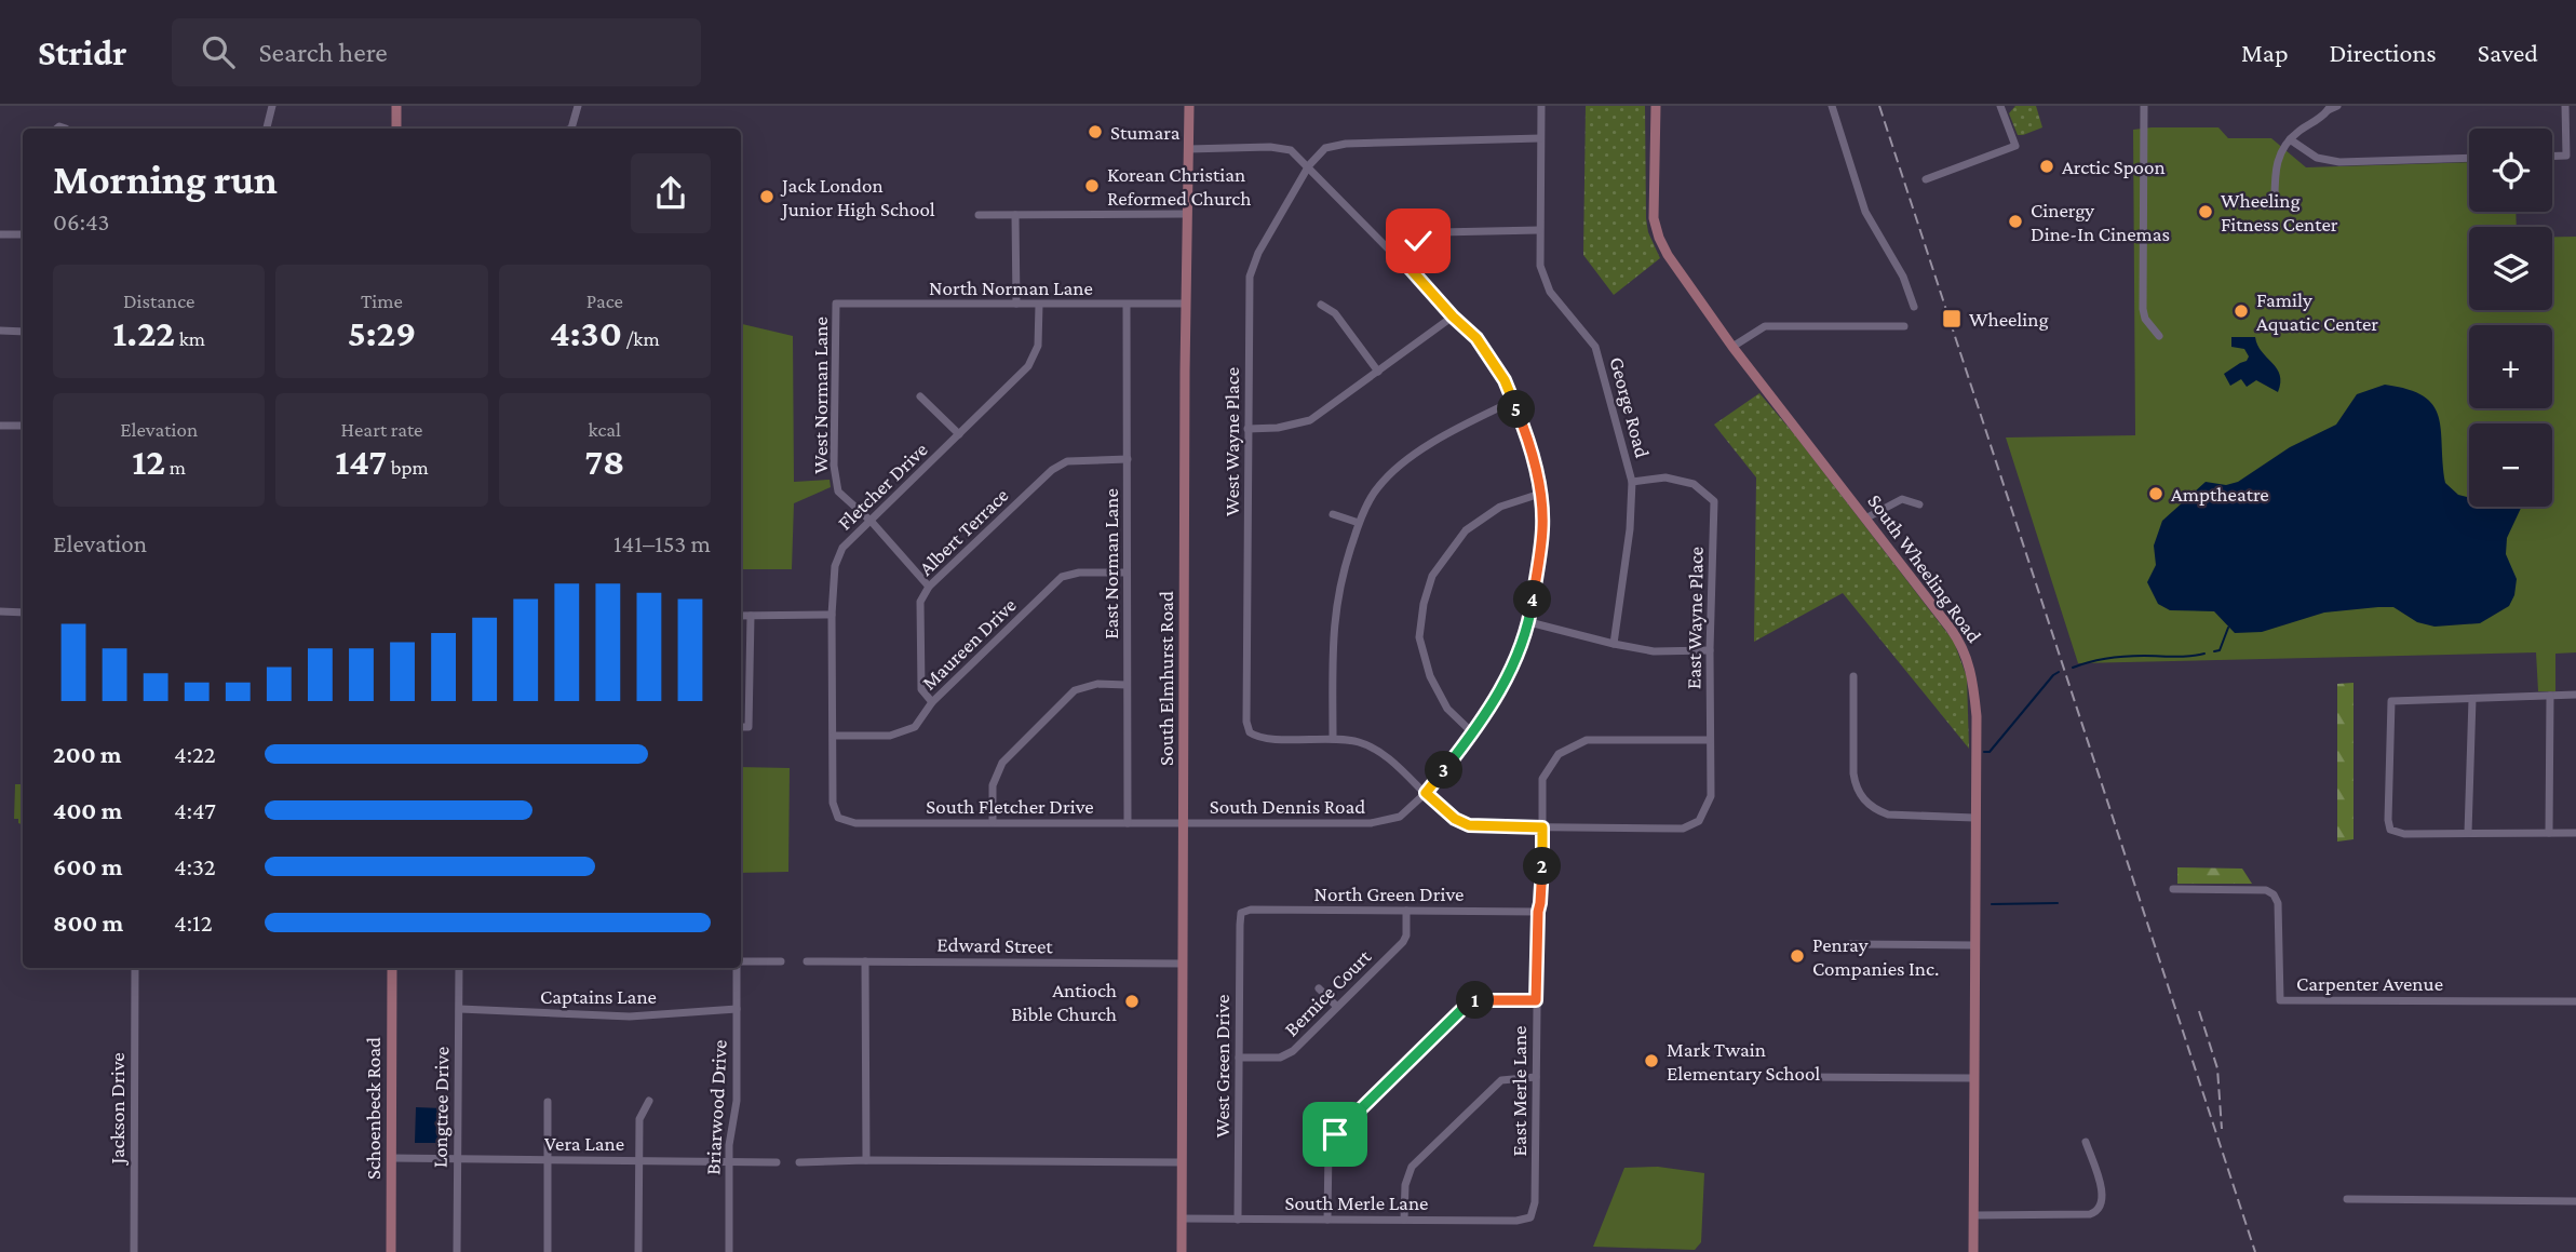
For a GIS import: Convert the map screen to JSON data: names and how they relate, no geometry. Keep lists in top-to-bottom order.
{
  "streets": {
    "main road": ["South Wheeling Road", "South Elmhurst Road", "Schoenbeck Road"],
    "street": [
      "North Norman Lane",
      "West Norman Lane",
      "George Road",
      "West Wayne Place",
      "Fletcher Drive",
      "Albert Terrace",
      "East Norman Lane",
      "East Wayne Place",
      "Maureen Drive",
      "South Fletcher Drive",
      "South Dennis Road",
      "North Green Drive",
      "Edward Street",
      "Carpenter Avenue",
      "Bernice Court",
      "Captains Lane",
      "West Green Drive",
      "East Merle Lane",
      "Longtree Drive",
      "Briarwood Drive",
      "Jackson Drive",
      "Vera Lane",
      "South Merle Lane"
    ]
  },
  "crossings": [
    ["North Norman Lane", "West Norman Lane"],
    ["North Norman Lane", "Fletcher Drive"],
    ["North Norman Lane", "East Norman Lane"],
    ["North Norman Lane", "South Elmhurst Road"],
    ["West Norman Lane", "Fletcher Drive"],
    ["West Norman Lane", "Albert Terrace"],
    ["George Road", "East Wayne Place"],
    ["West Wayne Place", "South Dennis Road"],
    ["Fletcher Drive", "Maureen Drive"],
    ["Fletcher Drive", "South Fletcher Drive"],
    ["Albert Terrace", "East Norman Lane"],
    ["Albert Terrace", "Maureen Drive"],
    ["East Norman Lane", "Maureen Drive"],
    ["East Norman Lane", "South Fletcher Drive"],
    ["East Wayne Place", "East Merle Lane"],
    ["South Elmhurst Road", "South Fletcher Drive"],
    ["South Elmhurst Road", "South Dennis Road"],
    ["South Elmhurst Road", "Edward Street"],
    ["South Elmhurst Road", "South Merle Lane"],
    ["South Fletcher Drive", "South Dennis Road"],
    ["North Green Drive", "Bernice Court"],
    ["North Green Drive", "West Green Drive"],
    ["North Green Drive", "East Merle Lane"],
    ["Bernice Court", "West Green Drive"],
    ["Captains Lane", "Longtree Drive"],
    ["Captains Lane", "Briarwood Drive"],
    ["West Green Drive", "South Merle Lane"],
    ["East Merle Lane", "South Merle Lane"],
    ["Longtree Drive", "Vera Lane"],
    ["Briarwood Drive", "Vera Lane"],
    ["Schoenbeck Road", "Vera Lane"]
  ],
  "places": {
    "other": [
      "Stumara",
      "Arctic Spoon",
      "Korean Christian Reformed Church",
      "Jack London Junior High School",
      "Wheeling Fitness Center",
      "Cinergy Dine-In Cinemas",
      "Family Aquatic Center",
      "Amptheatre",
      "Penray Companies Inc.",
      "Antioch Bible Church",
      "Mark Twain Elementary School"
    ],
    "transit": ["Wheeling"]
  },
  "page": {
    "header": "Stridr",
    "search": "Search here",
    "nav": ["Map", "Directions", "Saved"],
    "map_buttons": ["+", "−"],
    "heading": ["Morning run", "06:43"],
    "stats": [
      ["Distance", "1.22 km"],
      ["Time", "5:29"],
      ["Pace", "4:30 /km"],
      ["Elevation", "12 m"],
      ["Heart rate", "147 bpm"],
      ["kcal", "78"]
    ],
    "pins": [
      "5",
      "4",
      "3",
      "2",
      "1"
    ],
    "chart": ["Elevation", "141–153 m"],
    "list": [
      {
        "name": "200 m",
        "note": "4:22"
      },
      {
        "name": "400 m",
        "note": "4:47"
      },
      {
        "name": "600 m",
        "note": "4:32"
      },
      {
        "name": "800 m",
        "note": "4:12"
      }
    ]
  }
}
